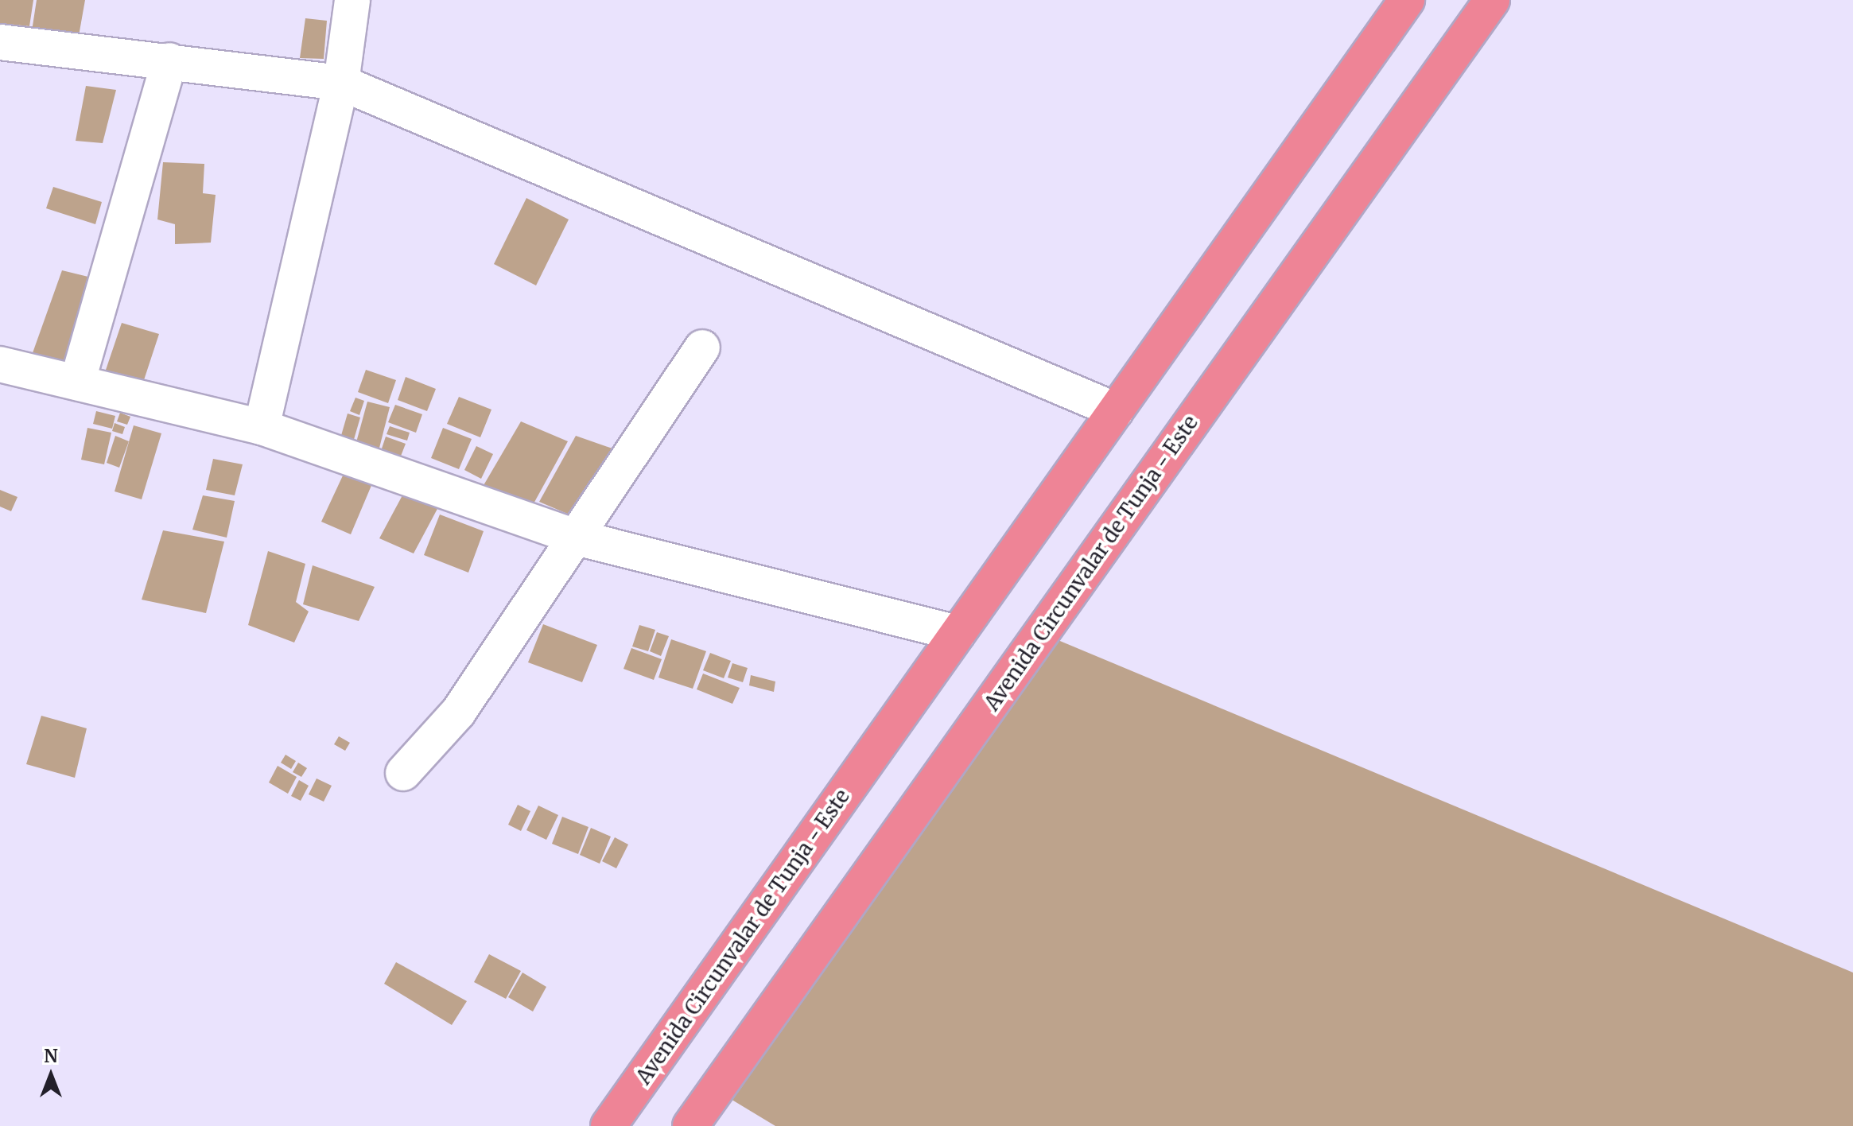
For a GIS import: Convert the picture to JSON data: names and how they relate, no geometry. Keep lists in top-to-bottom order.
{
  "streets": {
    "highway": ["Avenida Circunvalar de Tunja - Este"]
  },
  "north": "top"
}
